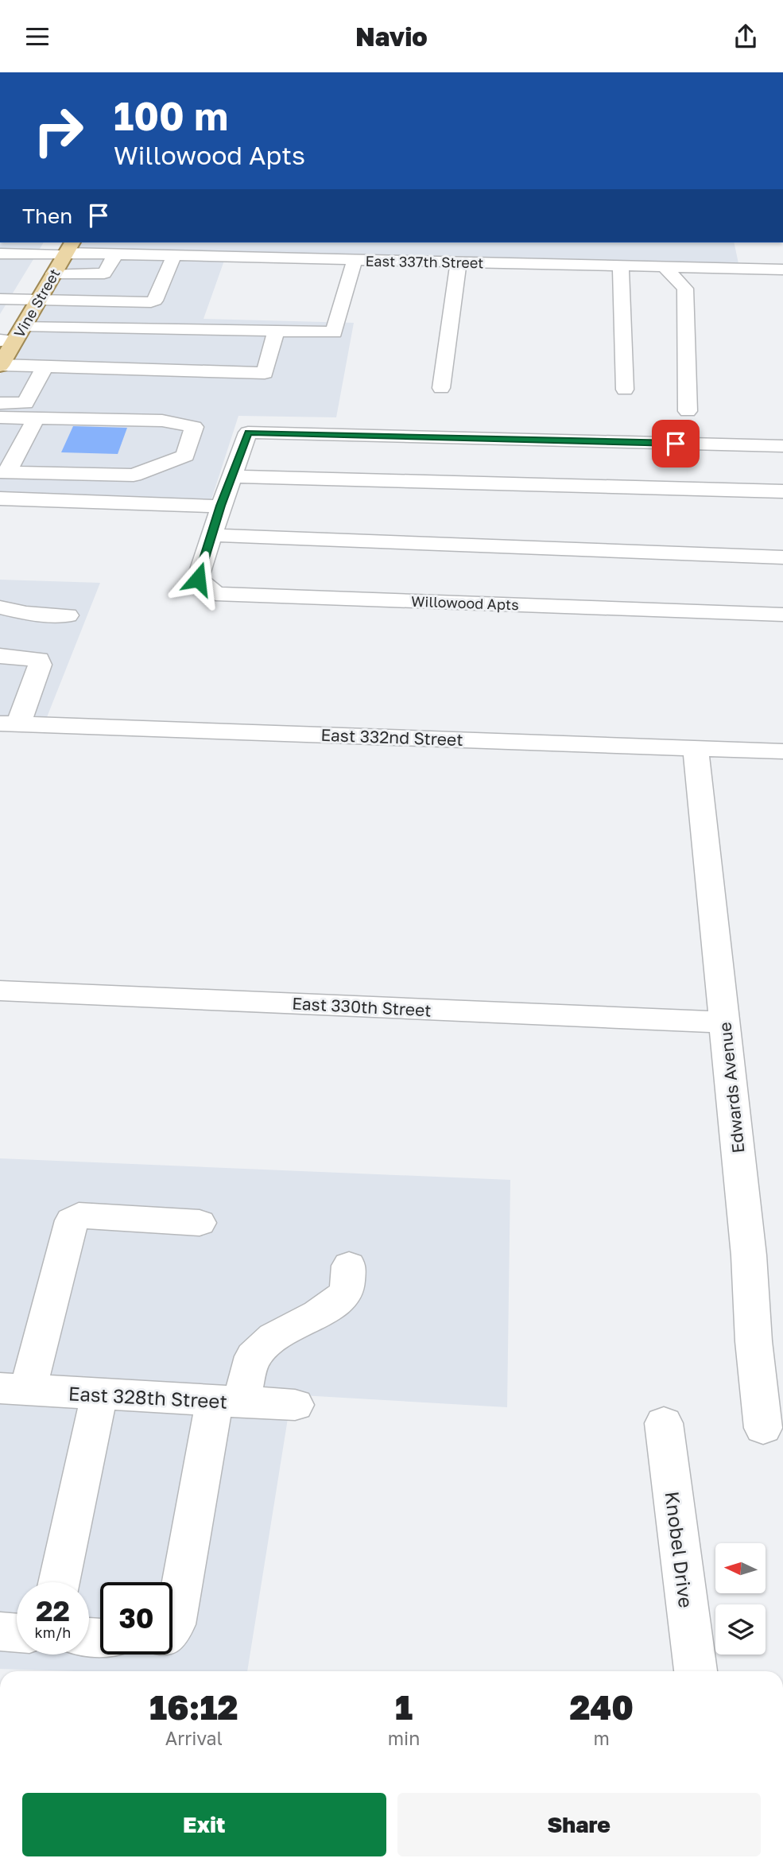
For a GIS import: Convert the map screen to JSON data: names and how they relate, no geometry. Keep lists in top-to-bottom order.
{
  "streets": {
    "main road": ["Vine Street"],
    "street": [
      "East 337th Street",
      "Willowood Apts",
      "East 332nd Street",
      "East 330th Street",
      "Edwards Avenue",
      "East 328th Street",
      "Knobel Drive"
    ]
  },
  "crossings": [
    ["East 332nd Street", "Edwards Avenue"],
    ["East 330th Street", "Edwards Avenue"]
  ],
  "north": "left",
  "page": {
    "header": "Navio",
    "turn": ["100 m", "Willowood Apts"],
    "then": "Then",
    "speed": "22 km/h",
    "limit": "30",
    "eta": [
      "16:12",
      "Arrival",
      "1",
      "min",
      "240",
      "m"
    ],
    "buttons": ["Exit", "Share"]
  }
}
